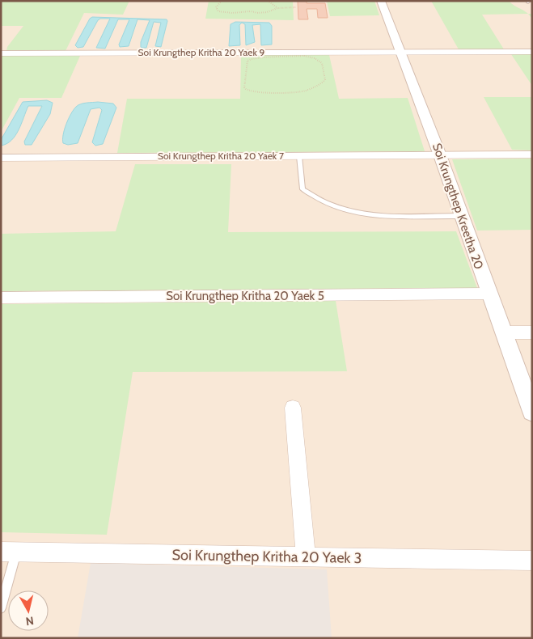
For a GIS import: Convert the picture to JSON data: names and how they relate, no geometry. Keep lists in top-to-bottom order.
{
  "streets": {
    "street": [
      "Soi Krungthep Kritha 20 Yaek 9",
      "Soi Krungthep Kritha 20 Yaek 7",
      "Soi Krungthep Kreetha 20",
      "Soi Krungthep Kritha 20 Yaek 5",
      "Soi Krungthep Kritha 20 Yaek 3"
    ]
  },
  "crossings": [
    ["Soi Krungthep Kritha 20 Yaek 9", "Soi Krungthep Kreetha 20"],
    ["Soi Krungthep Kritha 20 Yaek 7", "Soi Krungthep Kreetha 20"],
    ["Soi Krungthep Kreetha 20", "Soi Krungthep Kritha 20 Yaek 5"]
  ],
  "north": "bottom"
}
